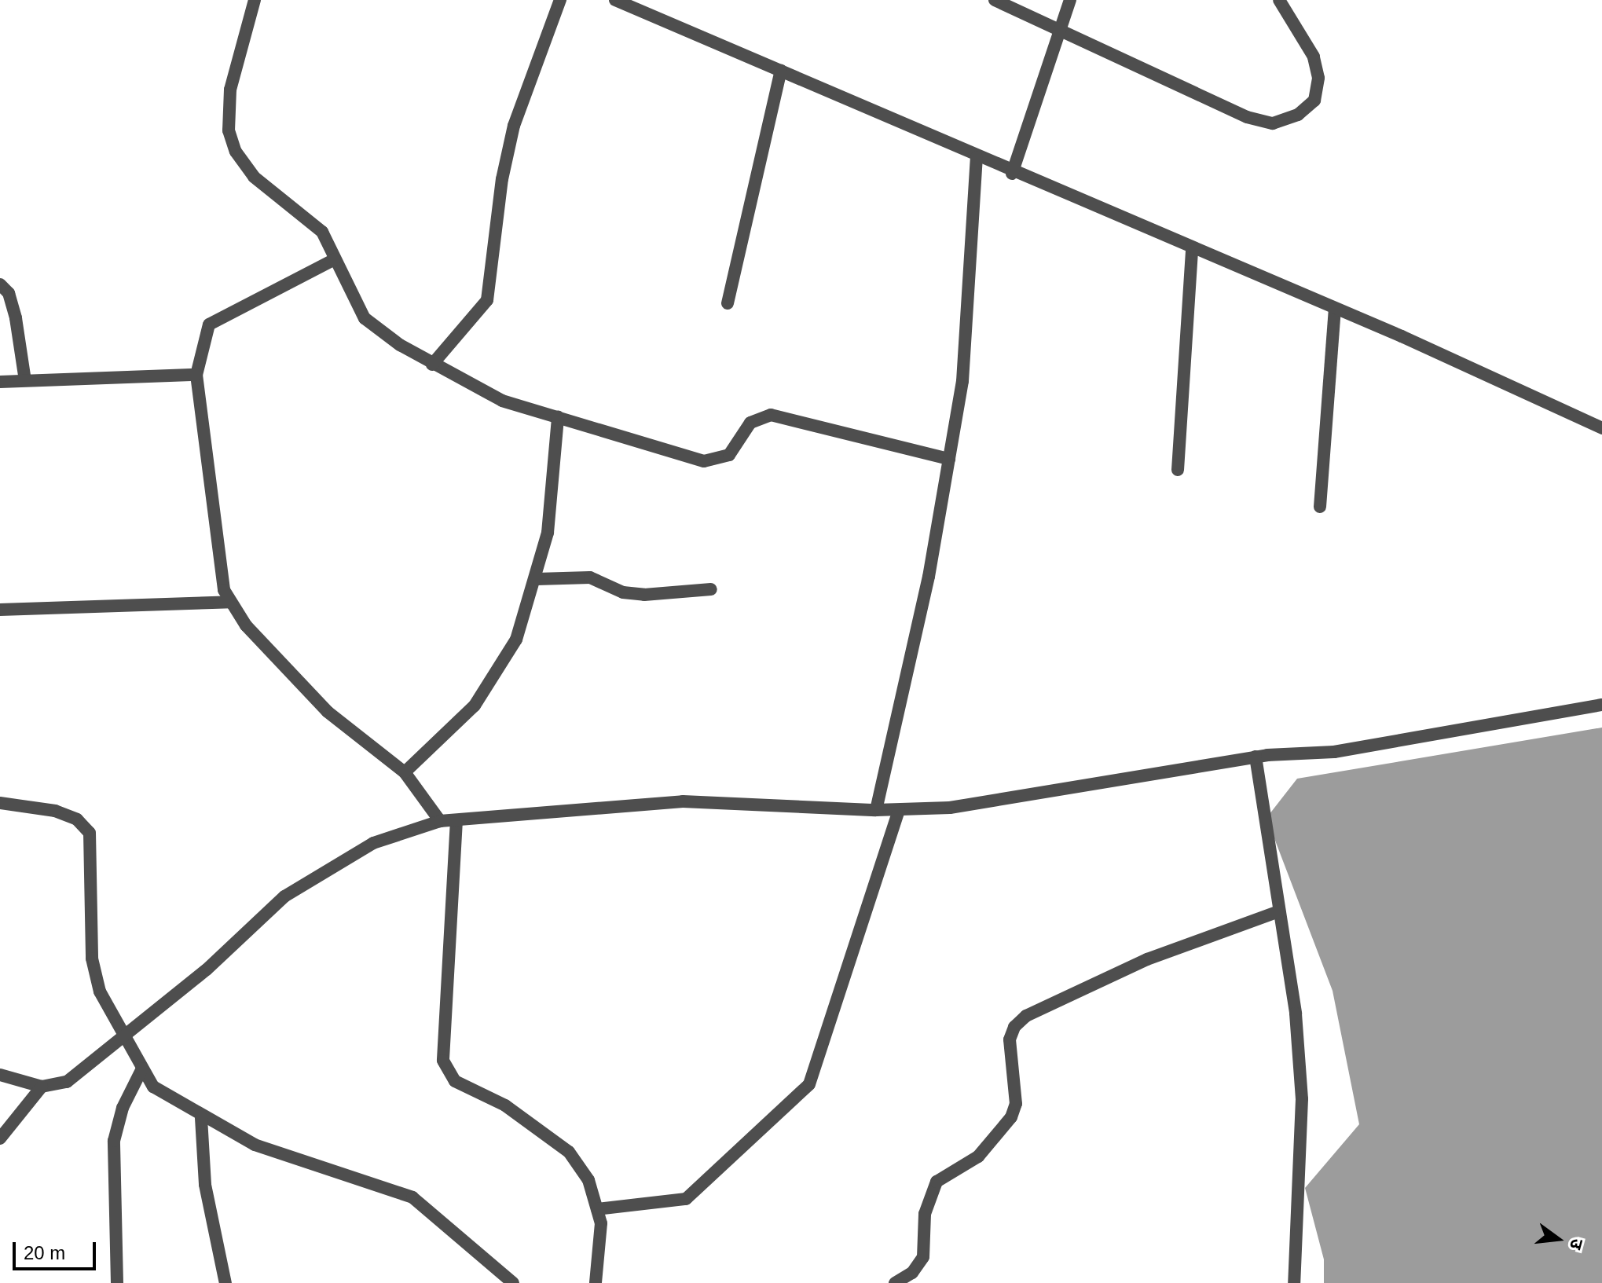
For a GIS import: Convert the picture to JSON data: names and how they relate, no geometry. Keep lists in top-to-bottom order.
{
  "scale_bar": "20 m",
  "north": "right"
}
